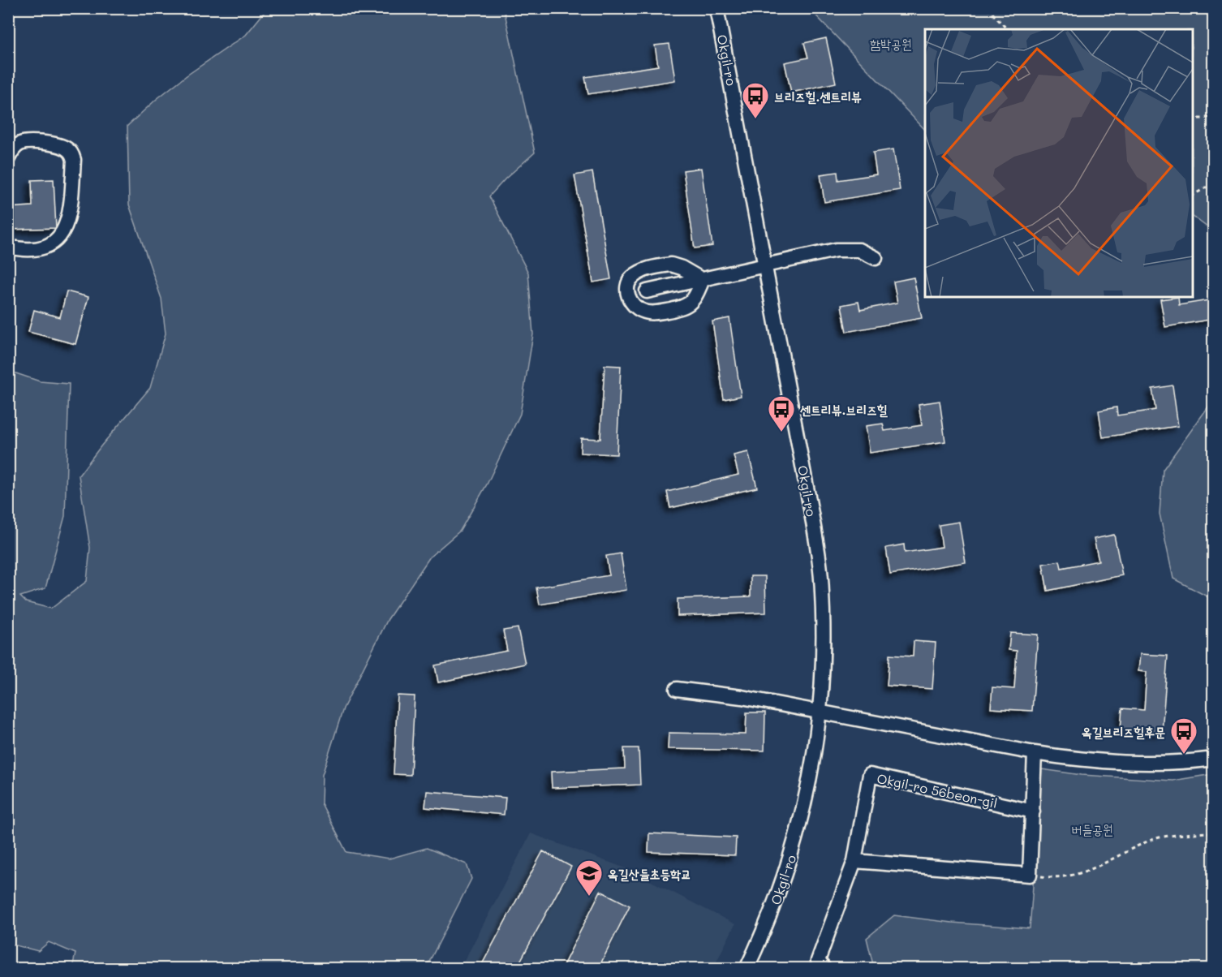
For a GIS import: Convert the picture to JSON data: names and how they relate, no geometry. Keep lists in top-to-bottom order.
{
  "streets": {
    "street": ["Okgil-ro", "Okgil-ro 56beon-gil"]
  },
  "parks": ["함박공원", "버들공원"],
  "places": {
    "bus stop": ["브리즈힐.센트리뷰", "센트리뷰.브리즈힐", "옥길브리즈힐후문"],
    "school or university": ["옥길산들초등학교"]
  }
}
